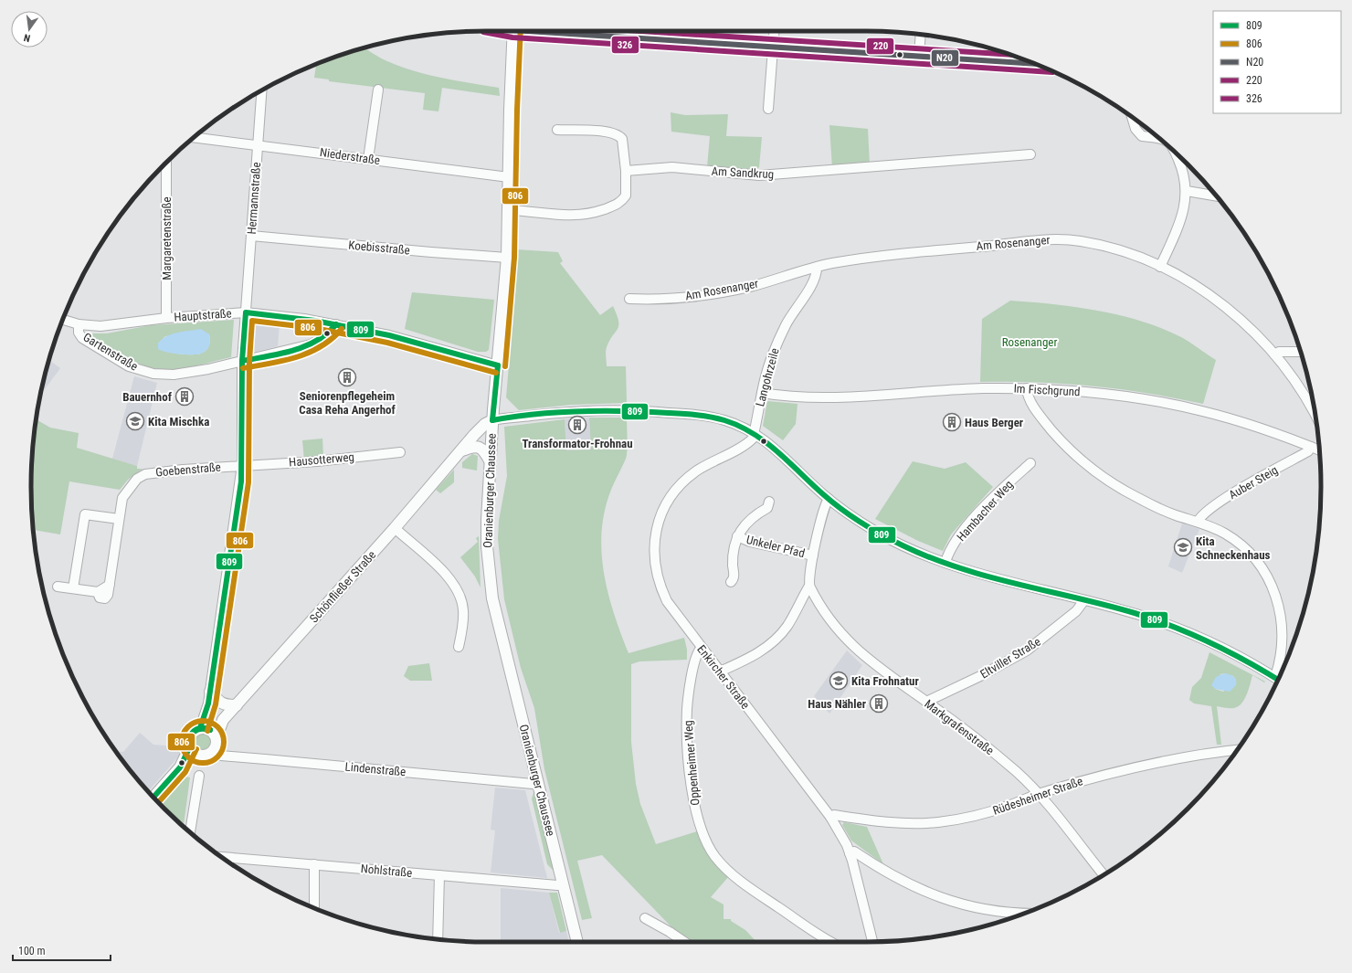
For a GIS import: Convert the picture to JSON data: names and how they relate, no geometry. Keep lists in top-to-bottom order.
{
  "streets": {
    "main road": ["Oranienburger Chaussee", "Schönfließer Straße"],
    "street": [
      "Niederstraße",
      "Am Sandkrug",
      "Hermannstraße",
      "Margaretenstraße",
      "Am Rosenanger",
      "Koebisstraße",
      "Hauptstraße",
      "Gartenstraße",
      "Langohrzeile",
      "Im Fischgrund",
      "Hausotterweg",
      "Goebenstraße",
      "Auber Steig",
      "Hambacher Weg",
      "Unkeler Pfad",
      "Eltviller Straße",
      "Enkircher Straße",
      "Markgrafenstraße",
      "Oppenheimer Weg",
      "Lindenstraße",
      "Rüdesheimer Straße",
      "Nohlstraße"
    ]
  },
  "crossings": [
    ["Niederstraße", "Hermannstraße"],
    ["Niederstraße", "Oranienburger Chaussee"],
    ["Hermannstraße", "Koebisstraße"],
    ["Hermannstraße", "Hauptstraße"],
    ["Hermannstraße", "Gartenstraße"],
    ["Hermannstraße", "Hausotterweg"],
    ["Hermannstraße", "Goebenstraße"],
    ["Hermannstraße", "Schönfließer Straße"],
    ["Hermannstraße", "Lindenstraße"],
    ["Margaretenstraße", "Hauptstraße"],
    ["Am Rosenanger", "Langohrzeile"],
    ["Koebisstraße", "Oranienburger Chaussee"],
    ["Hauptstraße", "Gartenstraße"],
    ["Hauptstraße", "Oranienburger Chaussee"],
    ["Langohrzeile", "Im Fischgrund"],
    ["Langohrzeile", "Enkircher Straße"],
    ["Im Fischgrund", "Auber Steig"],
    ["Hausotterweg", "Goebenstraße"],
    ["Oranienburger Chaussee", "Schönfließer Straße"],
    ["Oranienburger Chaussee", "Lindenstraße"],
    ["Oranienburger Chaussee", "Nohlstraße"],
    ["Schönfließer Straße", "Lindenstraße"],
    ["Eltviller Straße", "Markgrafenstraße"],
    ["Enkircher Straße", "Oppenheimer Weg"],
    ["Enkircher Straße", "Rüdesheimer Straße"],
    ["Markgrafenstraße", "Rüdesheimer Straße"]
  ],
  "parks": ["Rosenanger"],
  "places": {
    "building": [
      "Seniorenpflegeheim Casa Reha Angerhof",
      "Bauernhof",
      "Haus Berger",
      "Transformator-Frohnau",
      "Haus Nähler"
    ],
    "school or university": ["Kita Mischka", "Kita Schneckenhaus", "Kita Frohnatur"]
  },
  "lines": [
    "transit line 806",
    "transit line N20",
    "transit line 220",
    "transit line 326",
    "transit line 809"
  ],
  "legend": [
    "809",
    "806",
    "N20",
    "220",
    "326"
  ],
  "scale_bar": "100 m",
  "north": "bottom"
}
